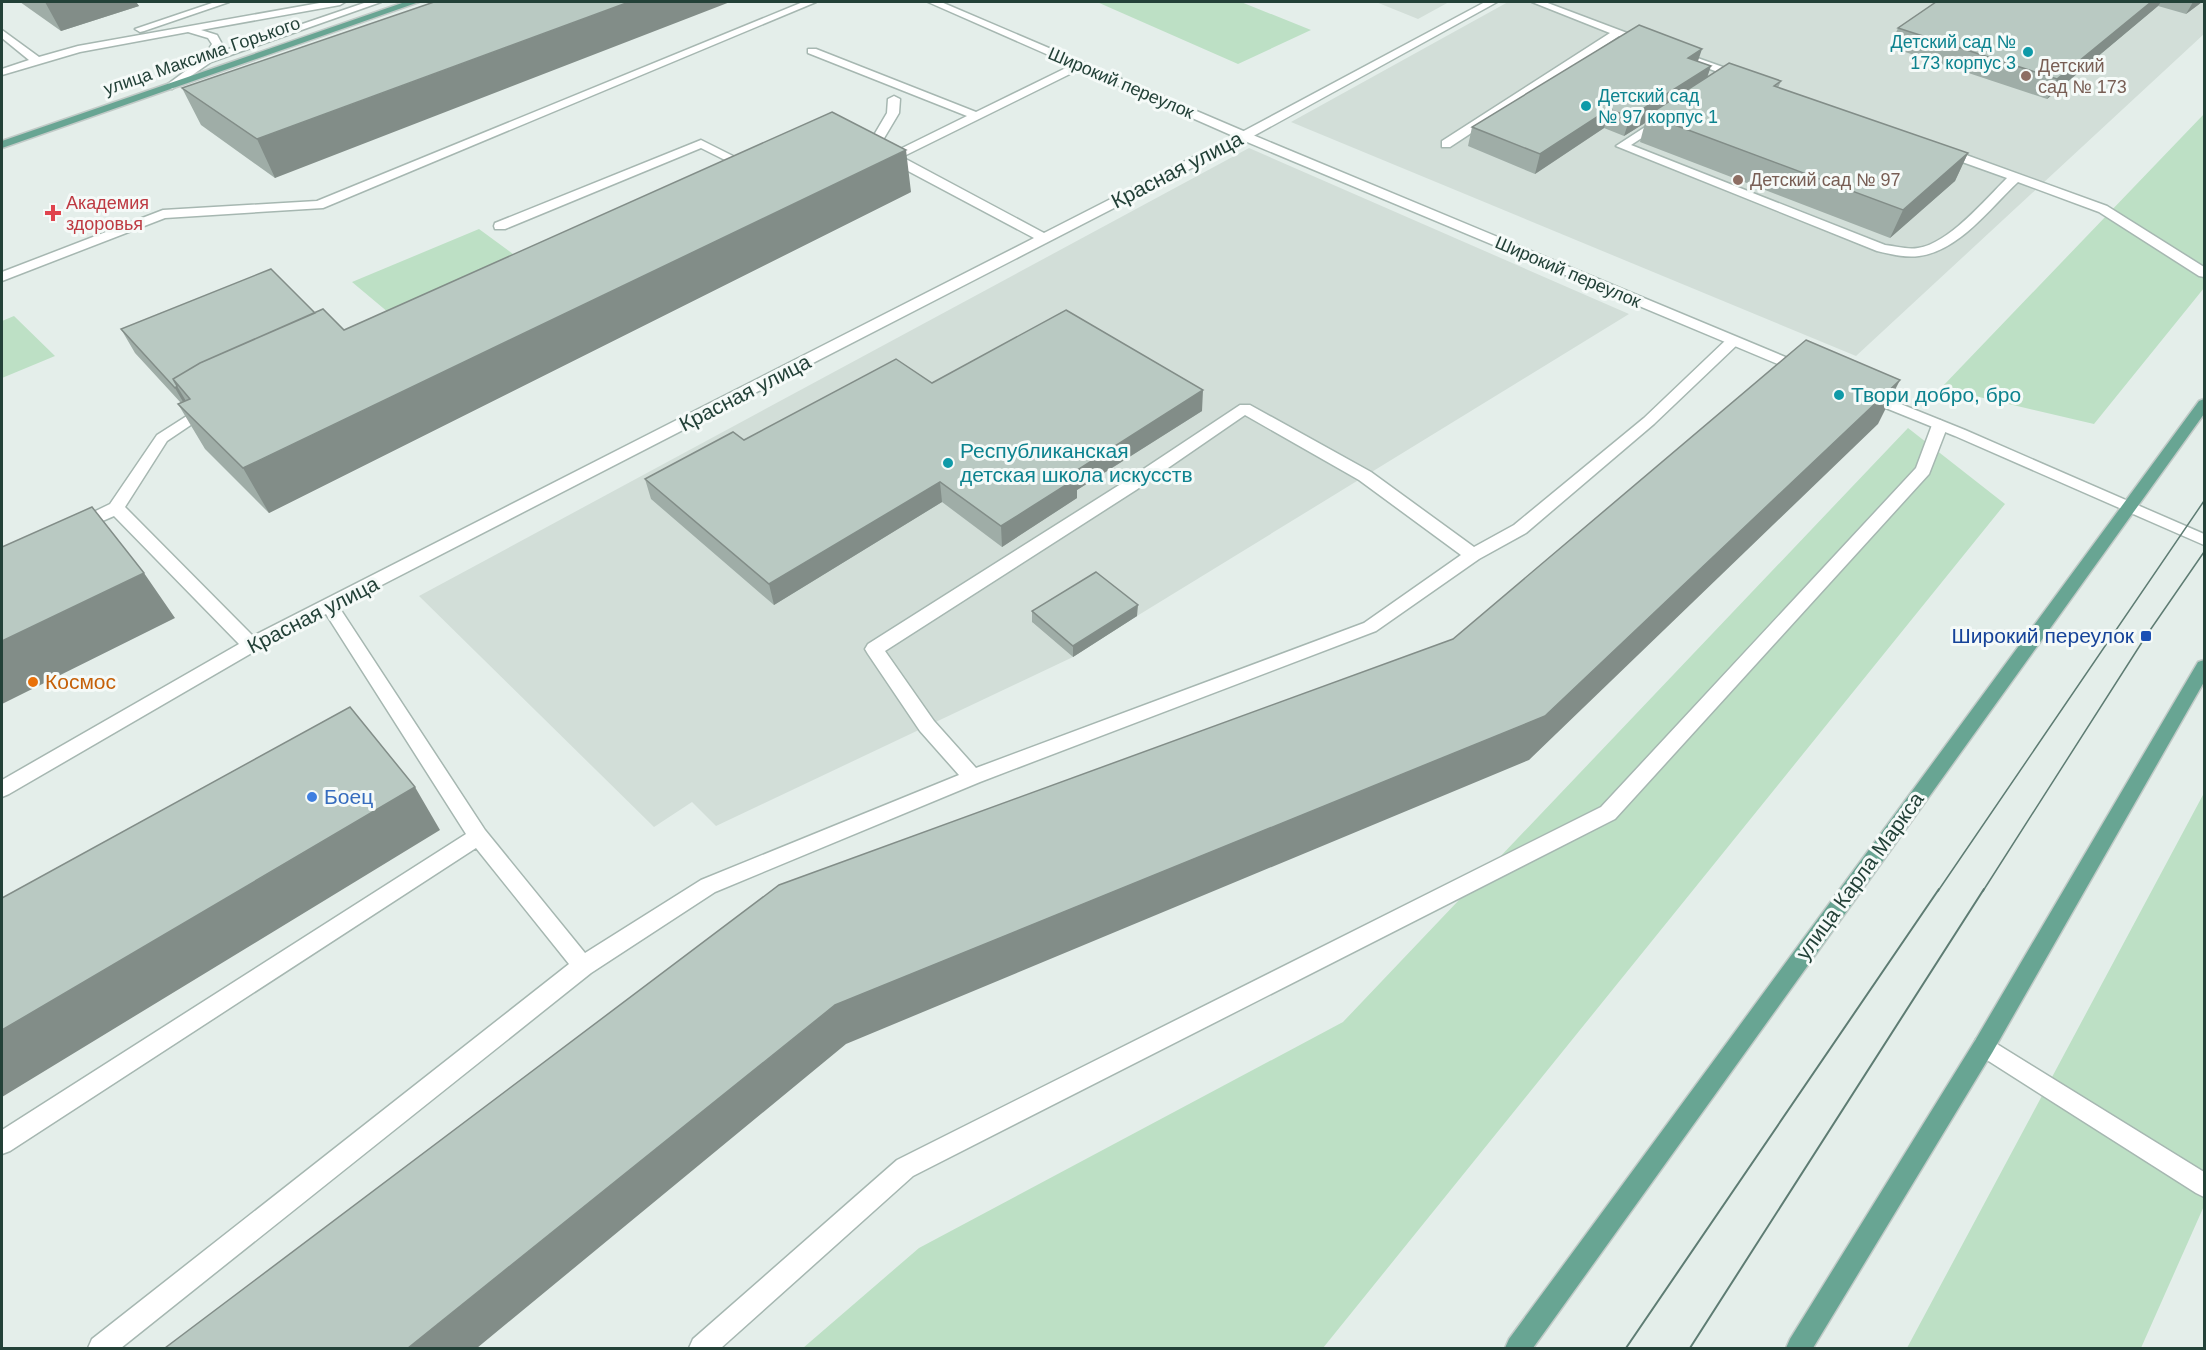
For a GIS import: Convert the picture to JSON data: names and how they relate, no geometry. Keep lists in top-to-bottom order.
{
  "streets": {
    "main road": ["улица Максима Горького", "улица Карла Маркса"],
    "street": ["Широкий переулок", "Красная улица"]
  },
  "crossings": [
    ["Широкий переулок", "Красная улица"]
  ],
  "places": {
    "other": [
      "Детский сад № 173 корпус 3",
      "Детский сад № 173",
      "Детский сад № 97 корпус 1",
      "Детский сад № 97",
      "Твори добро, бро",
      "Республиканская детская школа искусств",
      "Космос",
      "Боец"
    ],
    "health": ["Академия здоровья"],
    "transit": ["Широкий переулок"]
  }
}
